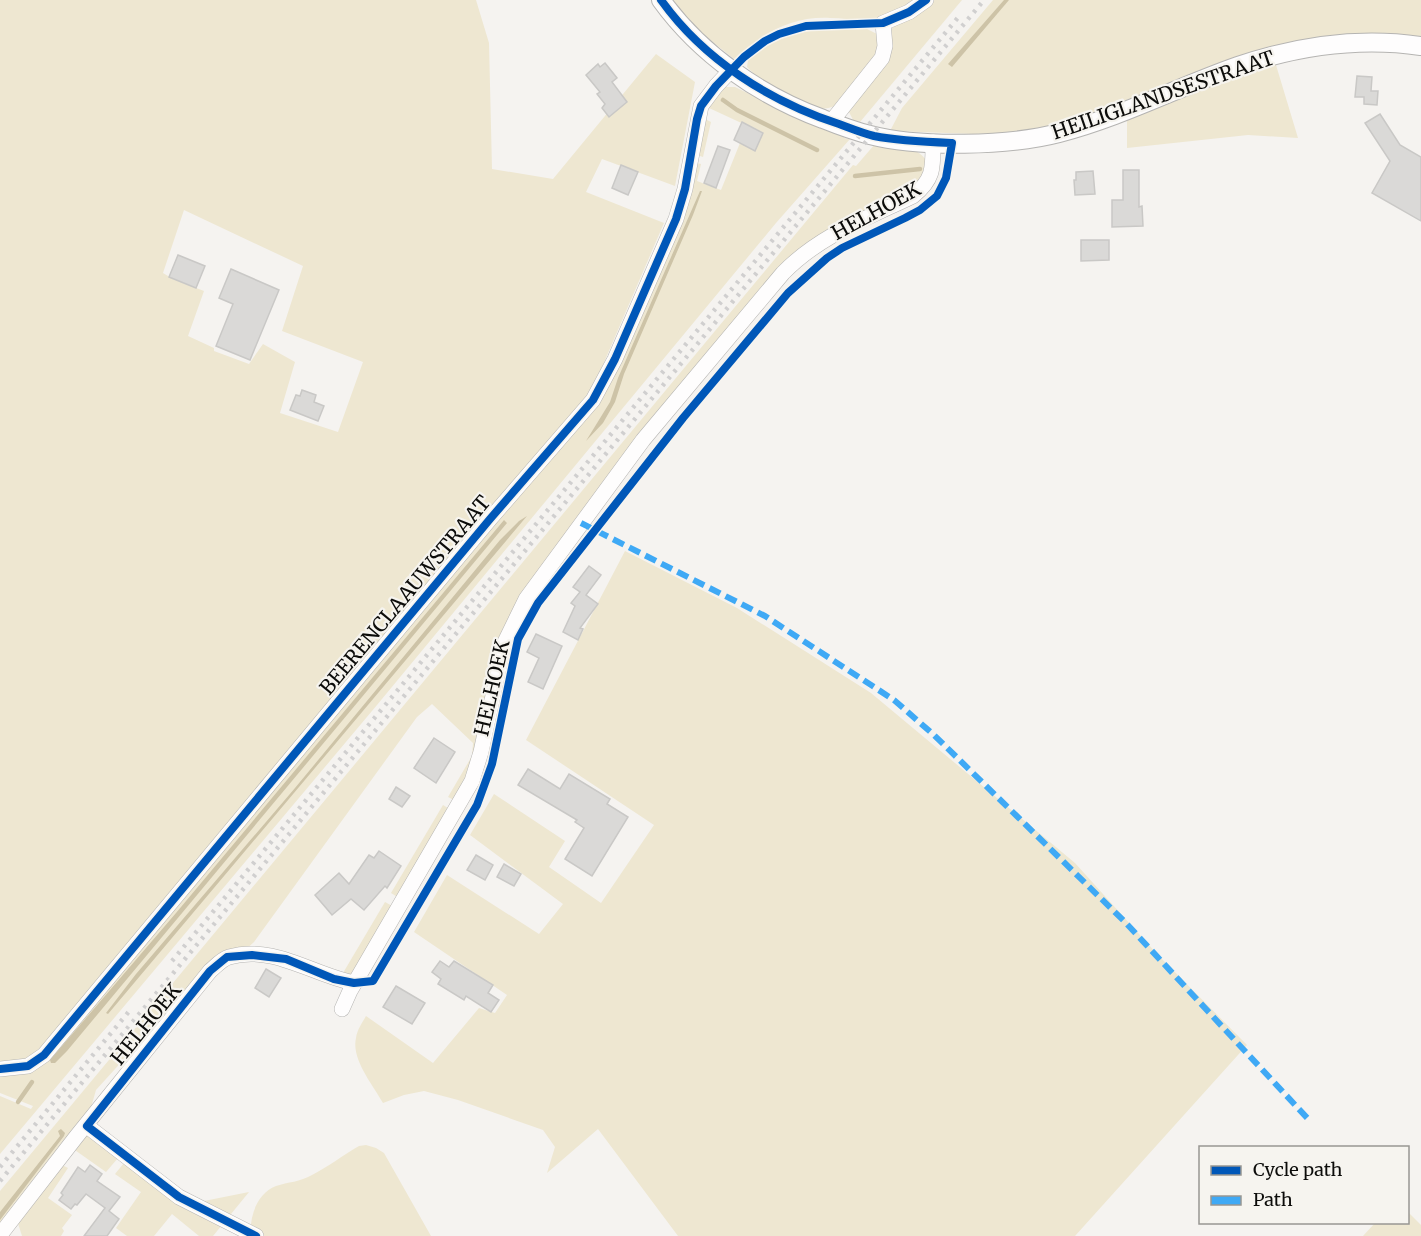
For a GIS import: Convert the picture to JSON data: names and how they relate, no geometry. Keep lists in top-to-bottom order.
{
  "streets": {
    "street": ["HEILIGLANDSESTRAAT", "HELHOEK", "BEERENCLAAUWSTRAAT"]
  },
  "crossings": [
    ["HEILIGLANDSESTRAAT", "HELHOEK"],
    ["HEILIGLANDSESTRAAT", "BEERENCLAAUWSTRAAT"]
  ],
  "legend": ["Cycle path", "Path"]
}
